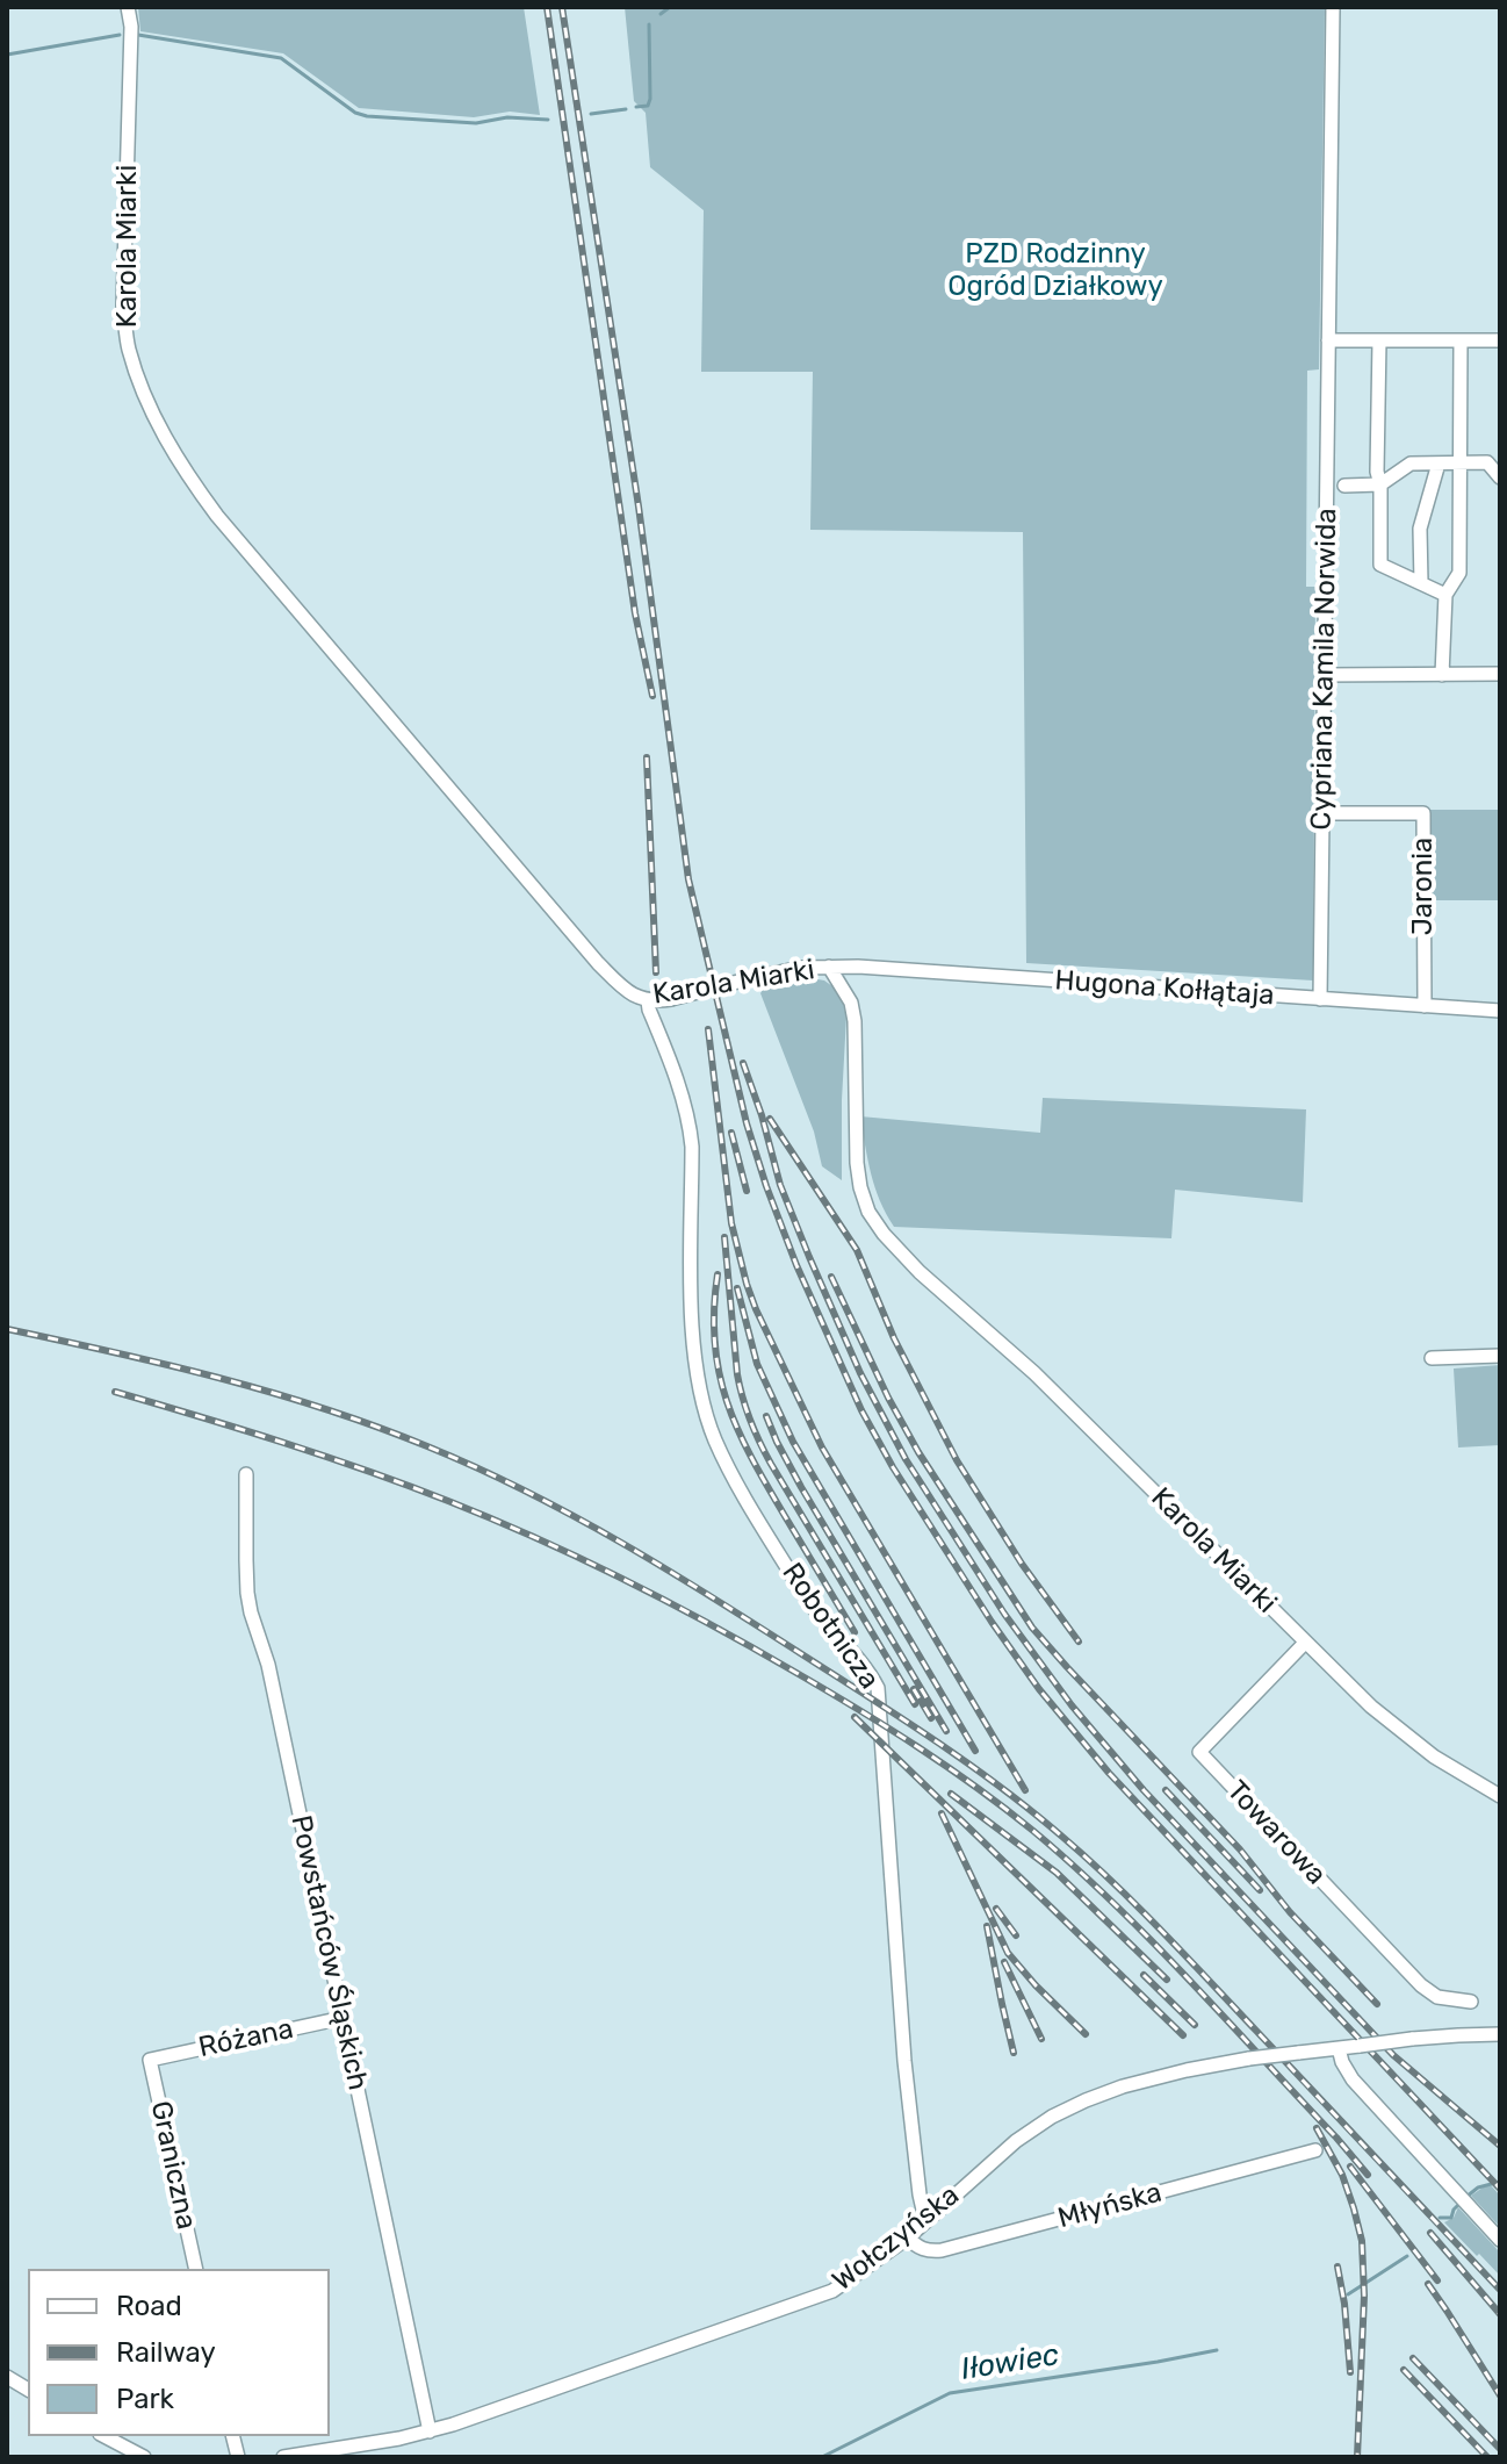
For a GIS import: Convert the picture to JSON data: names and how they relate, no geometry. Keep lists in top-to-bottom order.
{
  "streets": {
    "street": [
      "Karola Miarki",
      "Cypriana Kamila Norwida",
      "Jaronia",
      "Hugona Kołłątaja",
      "Robotnicza",
      "Towarowa",
      "Powstańców Śląskich",
      "Różana",
      "Graniczna",
      "Młyńska",
      "Wołczyńska"
    ]
  },
  "crossings": [
    ["Karola Miarki", "Hugona Kołłątaja"],
    ["Karola Miarki", "Robotnicza"],
    ["Karola Miarki", "Towarowa"],
    ["Cypriana Kamila Norwida", "Jaronia"],
    ["Cypriana Kamila Norwida", "Hugona Kołłątaja"],
    ["Jaronia", "Hugona Kołłątaja"],
    ["Robotnicza", "Wołczyńska"],
    ["Powstańców Śląskich", "Różana"],
    ["Powstańców Śląskich", "Wołczyńska"],
    ["Różana", "Graniczna"],
    ["Młyńska", "Wołczyńska"]
  ],
  "water": ["Iłowiec"],
  "parks": ["PZD Rodzinny Ogród Działkowy"],
  "legend": ["Road", "Railway", "Park"]
}
